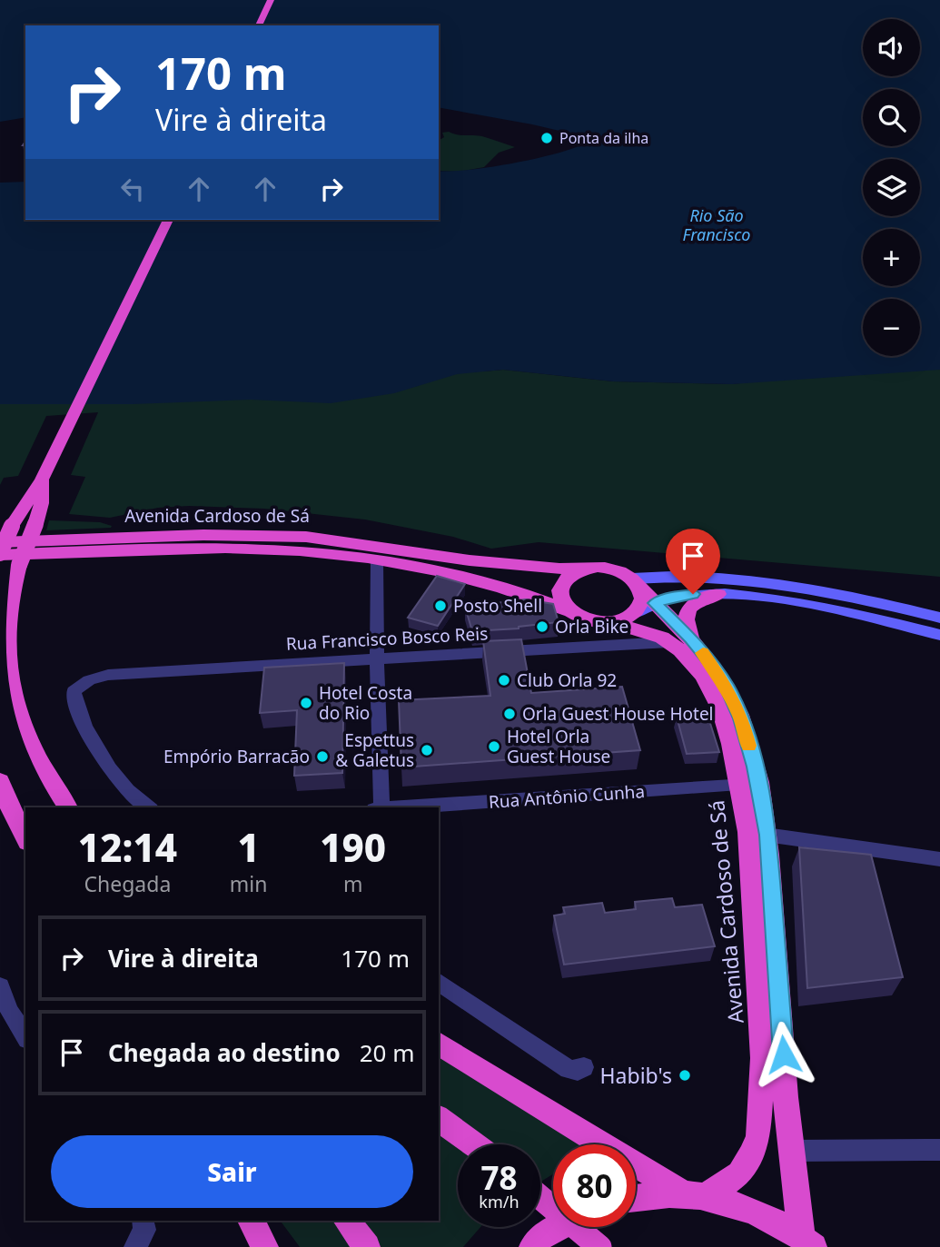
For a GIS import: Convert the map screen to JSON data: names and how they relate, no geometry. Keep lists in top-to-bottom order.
{
  "streets": {
    "highway": ["Avenida Cardoso de Sá"],
    "street": ["Rua Francisco Bosco Reis", "Rua Antônio Cunha"]
  },
  "crossings": [
    ["Avenida Cardoso de Sá", "Rua Francisco Bosco Reis"],
    ["Avenida Cardoso de Sá", "Rua Antônio Cunha"]
  ],
  "water": ["Rio São Francisco"],
  "places": [
    "Ponta da ilha",
    "Posto Shell",
    "Orla Bike",
    "Club Orla 92",
    "Hotel Costa do Rio",
    "Orla Guest House Hotel",
    "Hotel Orla Guest House",
    "Espettus & Galetus",
    "Empório Barracão",
    "Habib's"
  ],
  "page": {
    "map_buttons": ["+", "−"],
    "turn": ["170 m", "Vire à direita"],
    "eta": [
      "12:14",
      "Chegada",
      "1",
      "min",
      "190",
      "m"
    ],
    "list": [
      {
        "name": "Vire à direita",
        "value": "170 m"
      },
      {
        "name": "Chegada ao destino",
        "value": "20 m"
      }
    ],
    "buttons": "Sair",
    "speed": "78 km/h",
    "limit": "80"
  }
}
